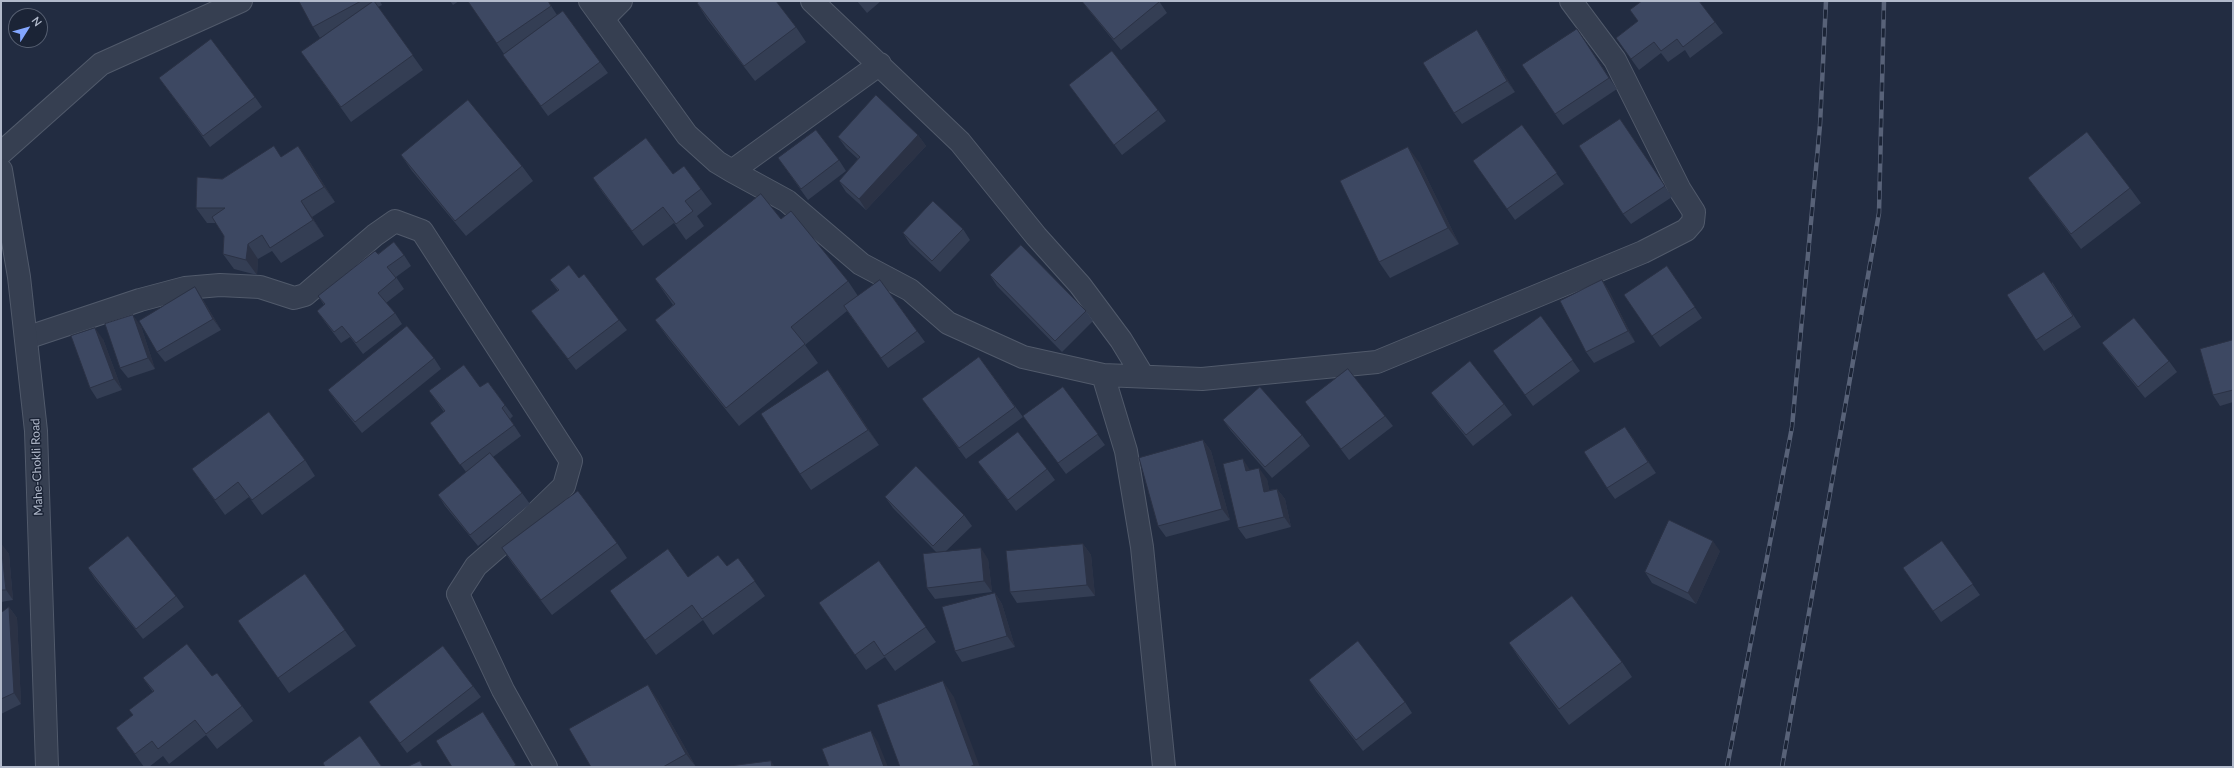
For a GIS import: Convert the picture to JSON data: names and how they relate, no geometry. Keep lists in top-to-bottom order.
{
  "streets": {
    "street": ["Mahe-Chokli Road"]
  },
  "north": "top right"
}
